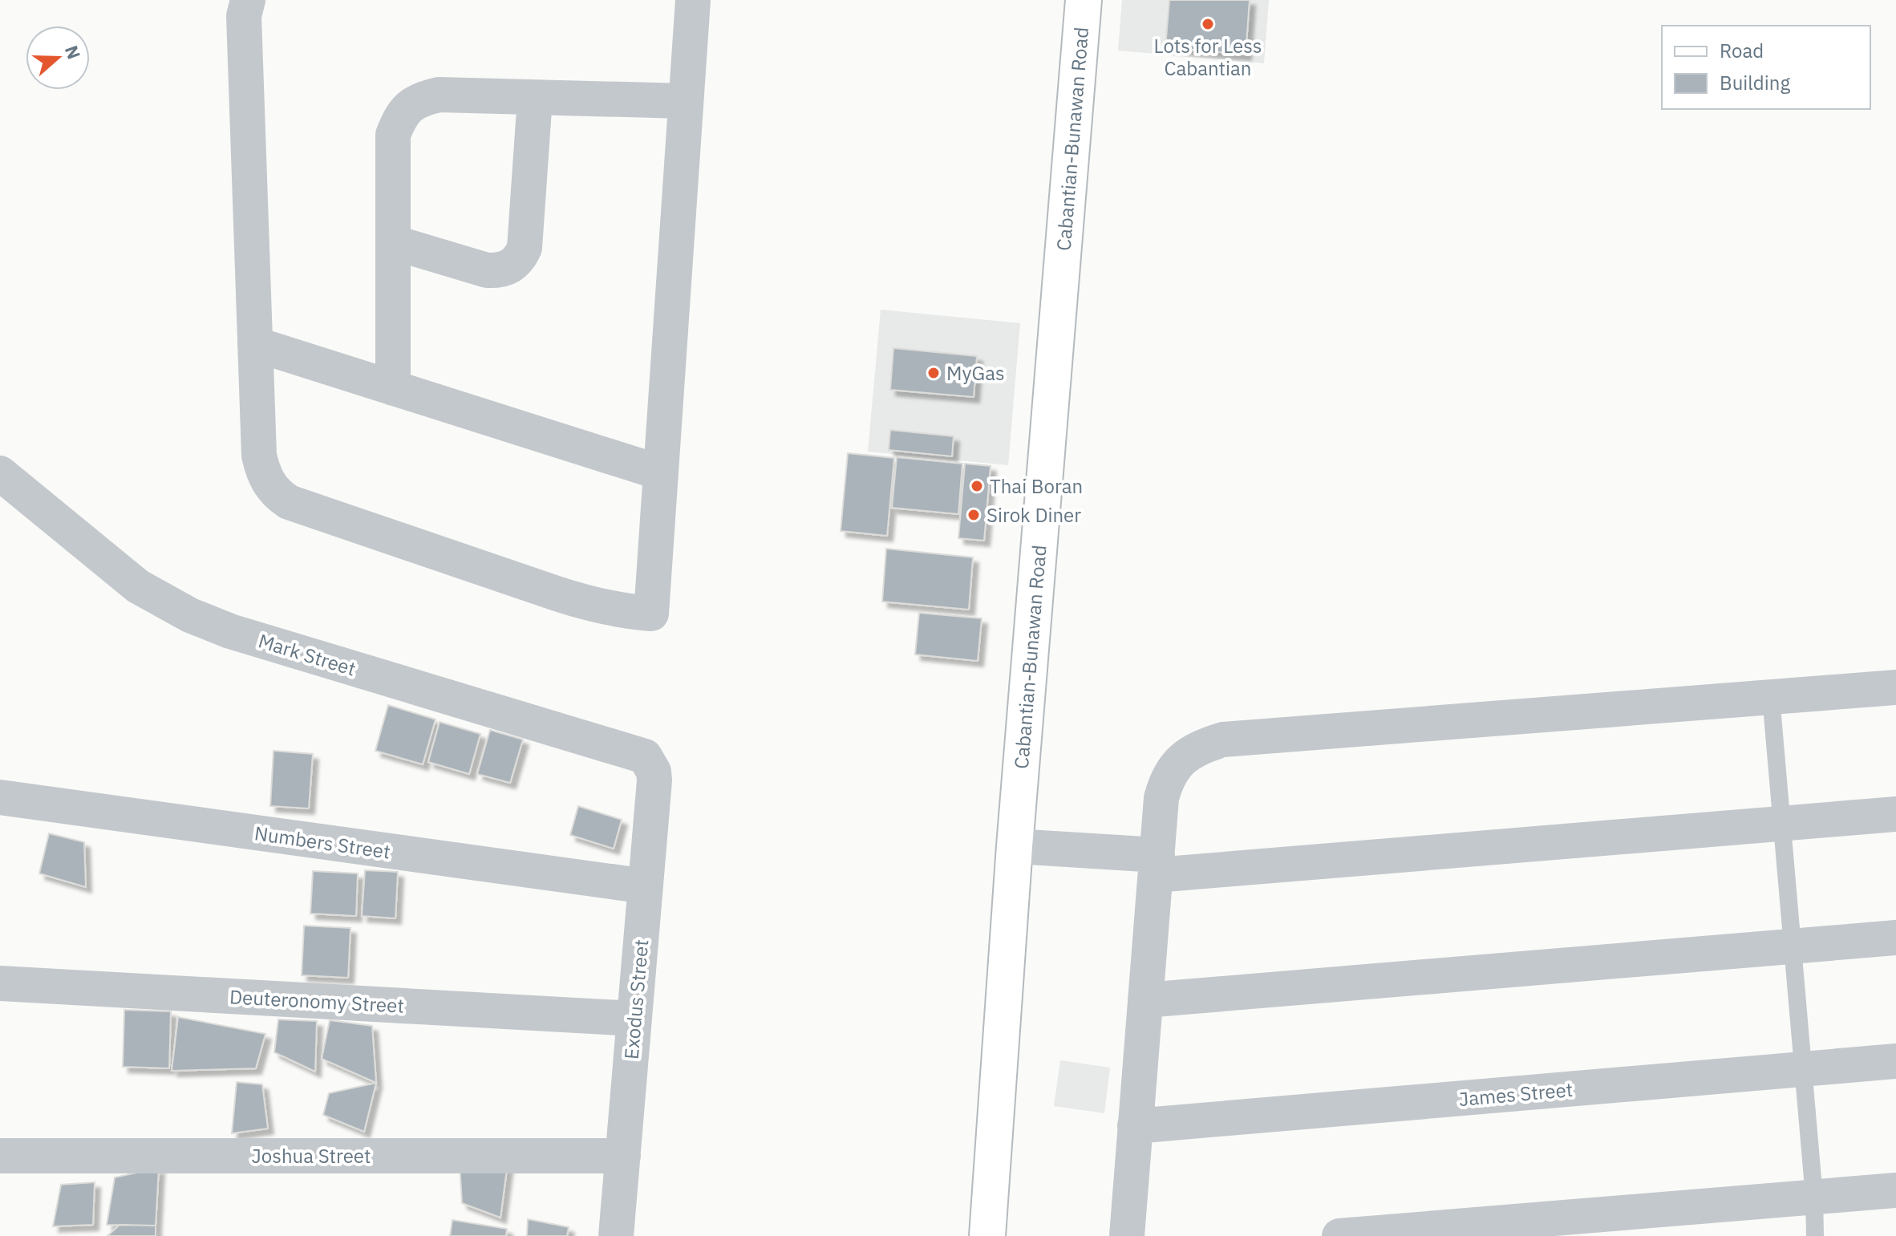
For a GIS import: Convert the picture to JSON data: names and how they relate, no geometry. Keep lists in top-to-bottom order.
{
  "streets": {
    "main road": ["Cabantian-Bunawan Road"],
    "street": [
      "Mark Street",
      "Numbers Street",
      "Exodus Street",
      "Deuteronomy Street",
      "James Street",
      "Joshua Street"
    ]
  },
  "crossings": [
    ["Mark Street", "Exodus Street"],
    ["Numbers Street", "Exodus Street"],
    ["Exodus Street", "Deuteronomy Street"],
    ["Exodus Street", "Joshua Street"]
  ],
  "places": [
    "Lots for Less Cabantian",
    "MyGas",
    "Thai Boran",
    "Sirok Diner"
  ],
  "legend": ["Road", "Building"],
  "north": "right"
}
